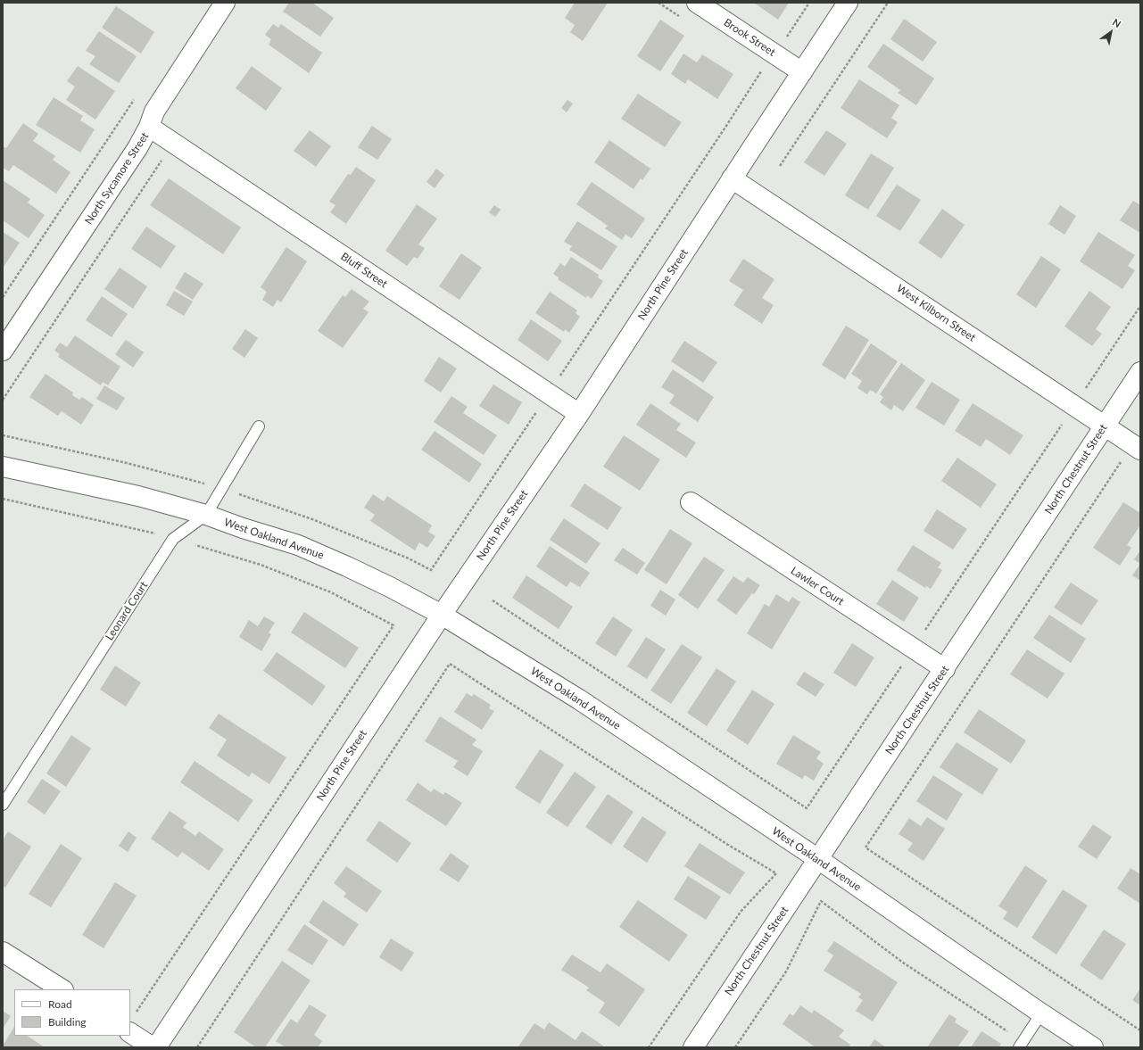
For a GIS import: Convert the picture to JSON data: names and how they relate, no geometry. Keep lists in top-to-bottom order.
{
  "streets": {
    "street": [
      "Brook Street",
      "North Sycamore Street",
      "Bluff Street",
      "North Pine Street",
      "West Kilborn Street",
      "North Chestnut Street",
      "West Oakland Avenue",
      "Lawler Court"
    ],
    "lane": ["Leonard Court"]
  },
  "crossings": [
    ["Brook Street", "North Pine Street"],
    ["North Sycamore Street", "Bluff Street"],
    ["Bluff Street", "North Pine Street"],
    ["North Pine Street", "West Kilborn Street"],
    ["North Pine Street", "West Oakland Avenue"],
    ["West Kilborn Street", "North Chestnut Street"],
    ["North Chestnut Street", "West Oakland Avenue"],
    ["North Chestnut Street", "Lawler Court"],
    ["West Oakland Avenue", "Leonard Court"]
  ],
  "legend": ["Road", "Building"],
  "north": "top right"
}
